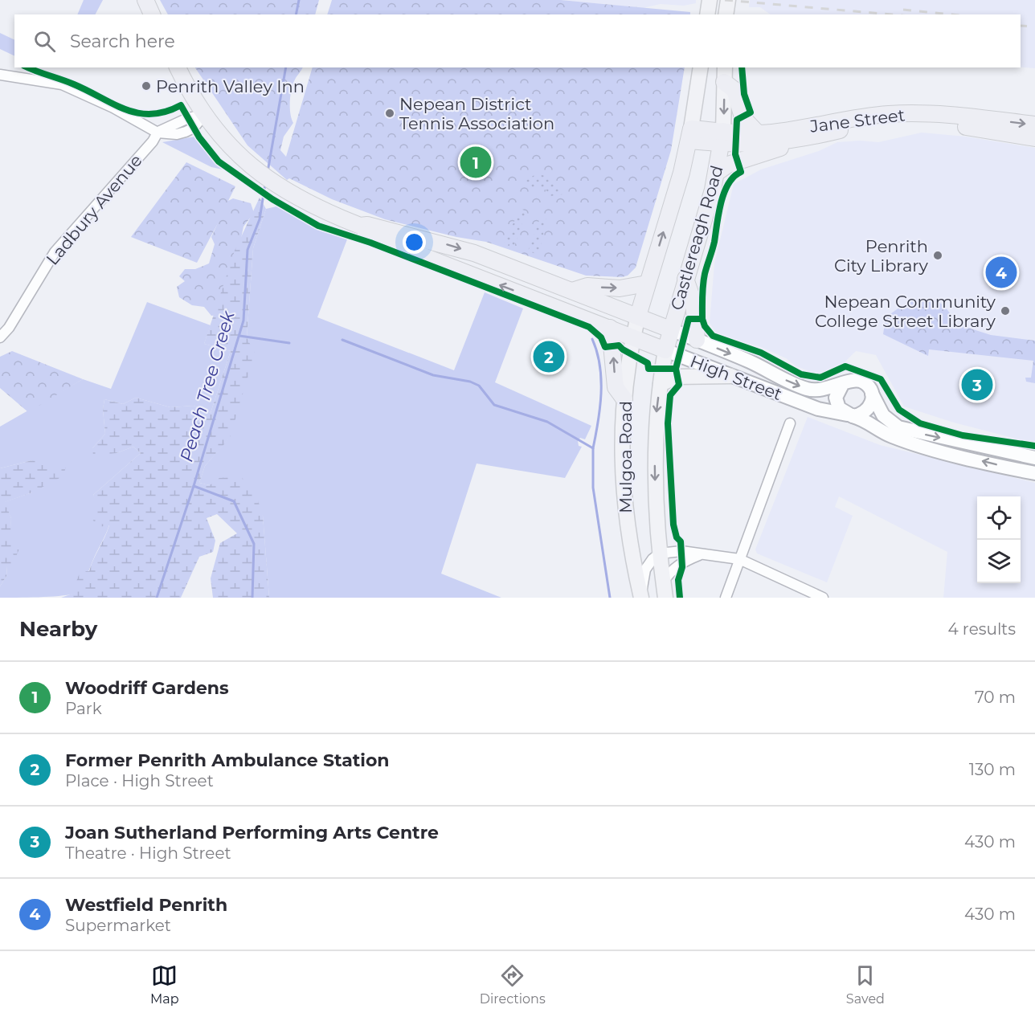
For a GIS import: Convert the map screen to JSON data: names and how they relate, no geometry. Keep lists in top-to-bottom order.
{
  "streets": {
    "highway": ["Jane Street", "Castlereagh Road", "High Street"],
    "main road": ["Mulgoa Road"],
    "street": ["Ladbury Avenue"]
  },
  "crossings": [
    ["Jane Street", "Castlereagh Road"],
    ["Castlereagh Road", "High Street"],
    ["Castlereagh Road", "Mulgoa Road"],
    ["High Street", "Mulgoa Road"]
  ],
  "water": ["Peach Tree Creek"],
  "places": [
    "Penrith Valley Inn",
    "Nepean District Tennis Association",
    "Penrith City Library",
    "Nepean Community College Street Library"
  ],
  "page": {
    "search": "Search here",
    "pins": [
      "1",
      "4",
      "2",
      "3"
    ],
    "heading": ["Nearby", "4 results"],
    "list": [
      {
        "mark": "1",
        "name": "Woodriff Gardens",
        "note": "Park",
        "value": "70 m"
      },
      {
        "mark": "2",
        "name": "Former Penrith Ambulance Station",
        "note": "Place · High Street",
        "value": "130 m"
      },
      {
        "mark": "3",
        "name": "Joan Sutherland Performing Arts Centre",
        "note": "Theatre · High Street",
        "value": "430 m"
      },
      {
        "mark": "4",
        "name": "Westfield Penrith",
        "note": "Supermarket",
        "value": "430 m"
      }
    ],
    "nav": ["Map", "Directions", "Saved"]
  }
}
